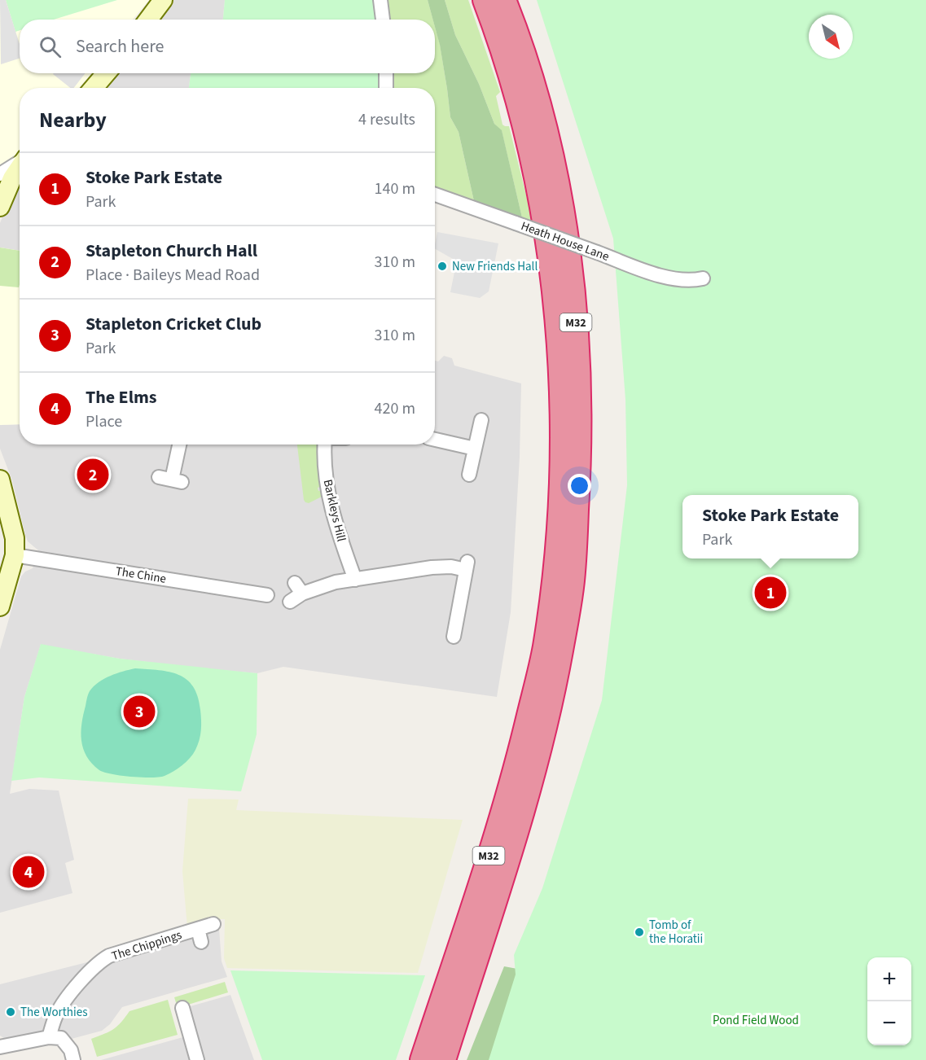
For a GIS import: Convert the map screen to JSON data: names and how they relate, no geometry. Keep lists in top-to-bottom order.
{
  "streets": {
    "highway": ["M32"],
    "street": [
      "Heath House Lane",
      "Barkleys Hill",
      "The Chine",
      "The Chippings"
    ]
  },
  "parks": ["Pond Field Wood"],
  "places": ["New Friends Hall", "Tomb of the Horatii", "The Worthies"],
  "north": "bottom right",
  "page": {
    "search": "Search here",
    "heading": ["Nearby", "4 results"],
    "list": [
      {
        "mark": "1",
        "name": "Stoke Park Estate",
        "note": "Park",
        "value": "140 m"
      },
      {
        "mark": "2",
        "name": "Stapleton Church Hall",
        "note": "Place · Baileys Mead Road",
        "value": "310 m"
      },
      {
        "mark": "3",
        "name": "Stapleton Cricket Club",
        "note": "Park",
        "value": "310 m"
      },
      {
        "mark": "4",
        "name": "The Elms",
        "note": "Place",
        "value": "420 m"
      }
    ],
    "pins": [
      "2",
      "1",
      "3",
      "4"
    ],
    "popup": ["Stoke Park Estate", "Park"],
    "map_buttons": ["+", "−"]
  }
}
